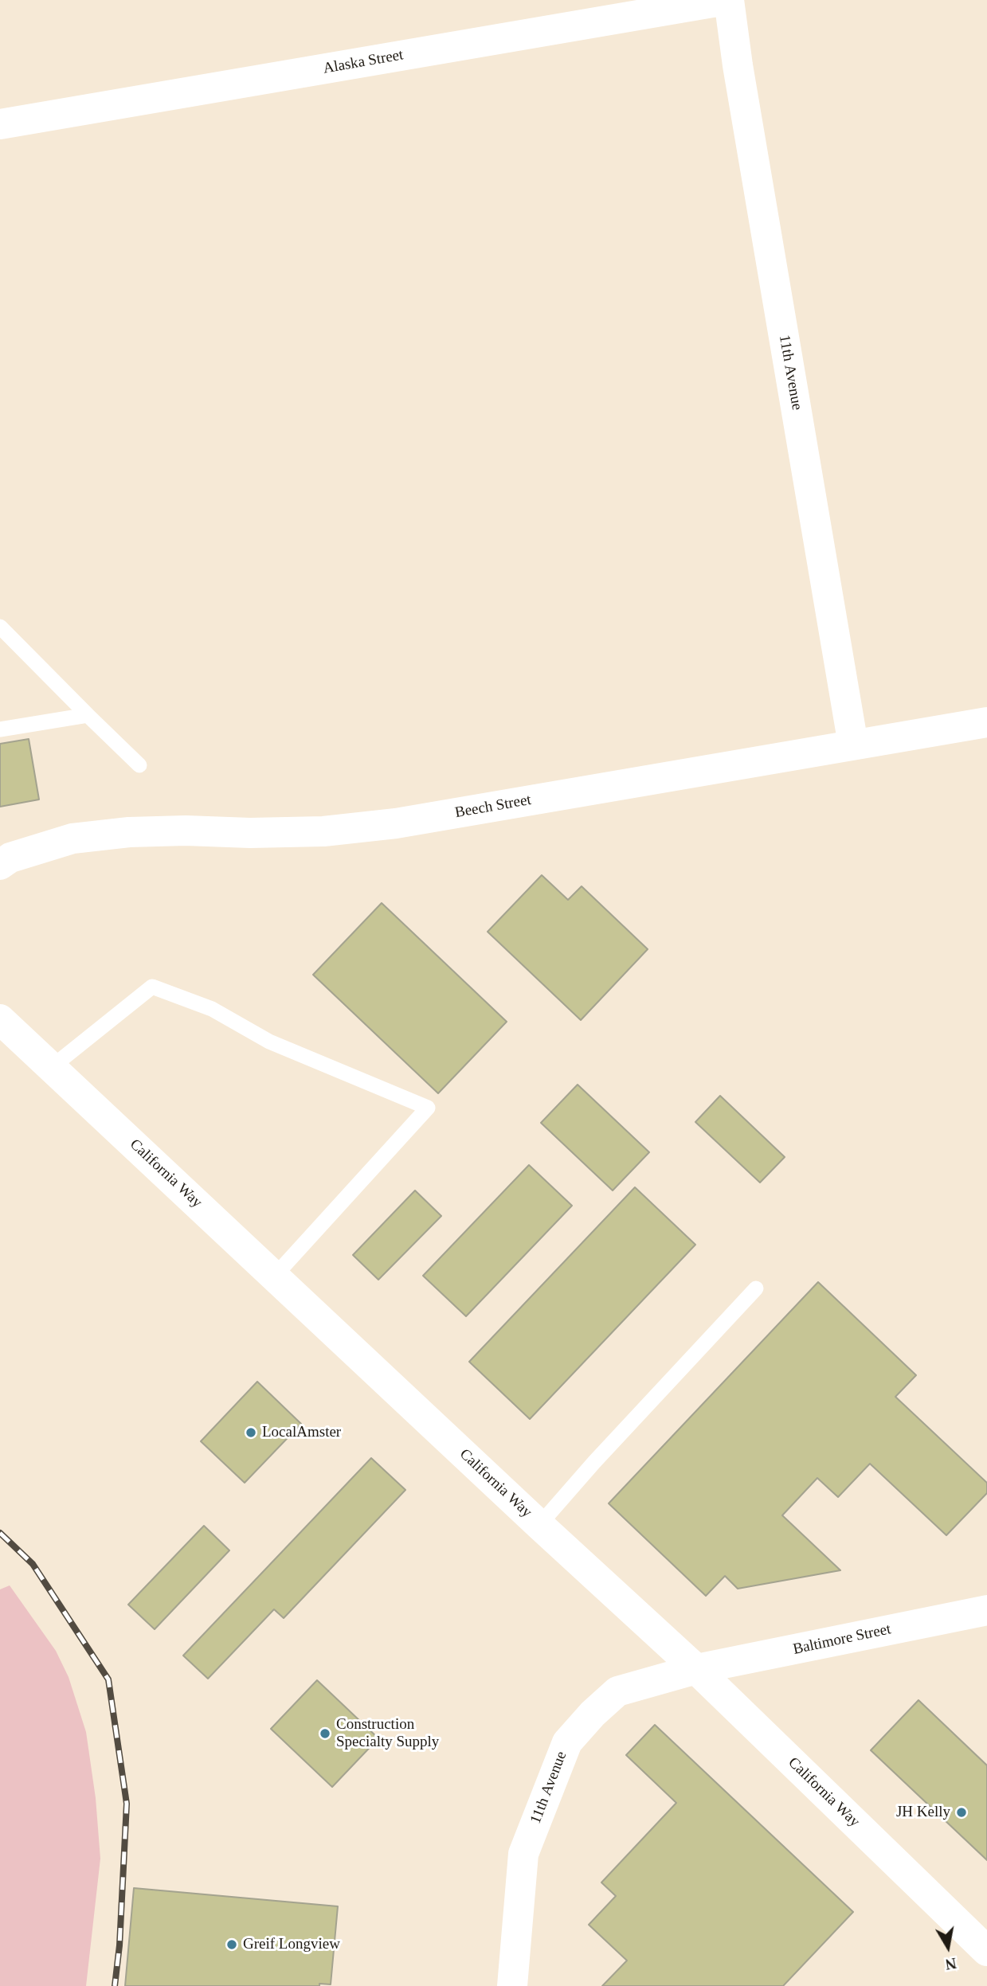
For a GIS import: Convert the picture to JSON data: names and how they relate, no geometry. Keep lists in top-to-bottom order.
{
  "streets": {
    "street": [
      "Alaska Street",
      "11th Avenue",
      "Beech Street",
      "California Way",
      "Baltimore Street"
    ]
  },
  "crossings": [
    ["Alaska Street", "11th Avenue"],
    ["11th Avenue", "Beech Street"],
    ["11th Avenue", "California Way"],
    ["11th Avenue", "Baltimore Street"],
    ["California Way", "Baltimore Street"]
  ],
  "places": [
    "LocalAmster",
    "Construction Specialty Supply",
    "JH Kelly",
    "Greif Longview"
  ],
  "north": "bottom"
}
